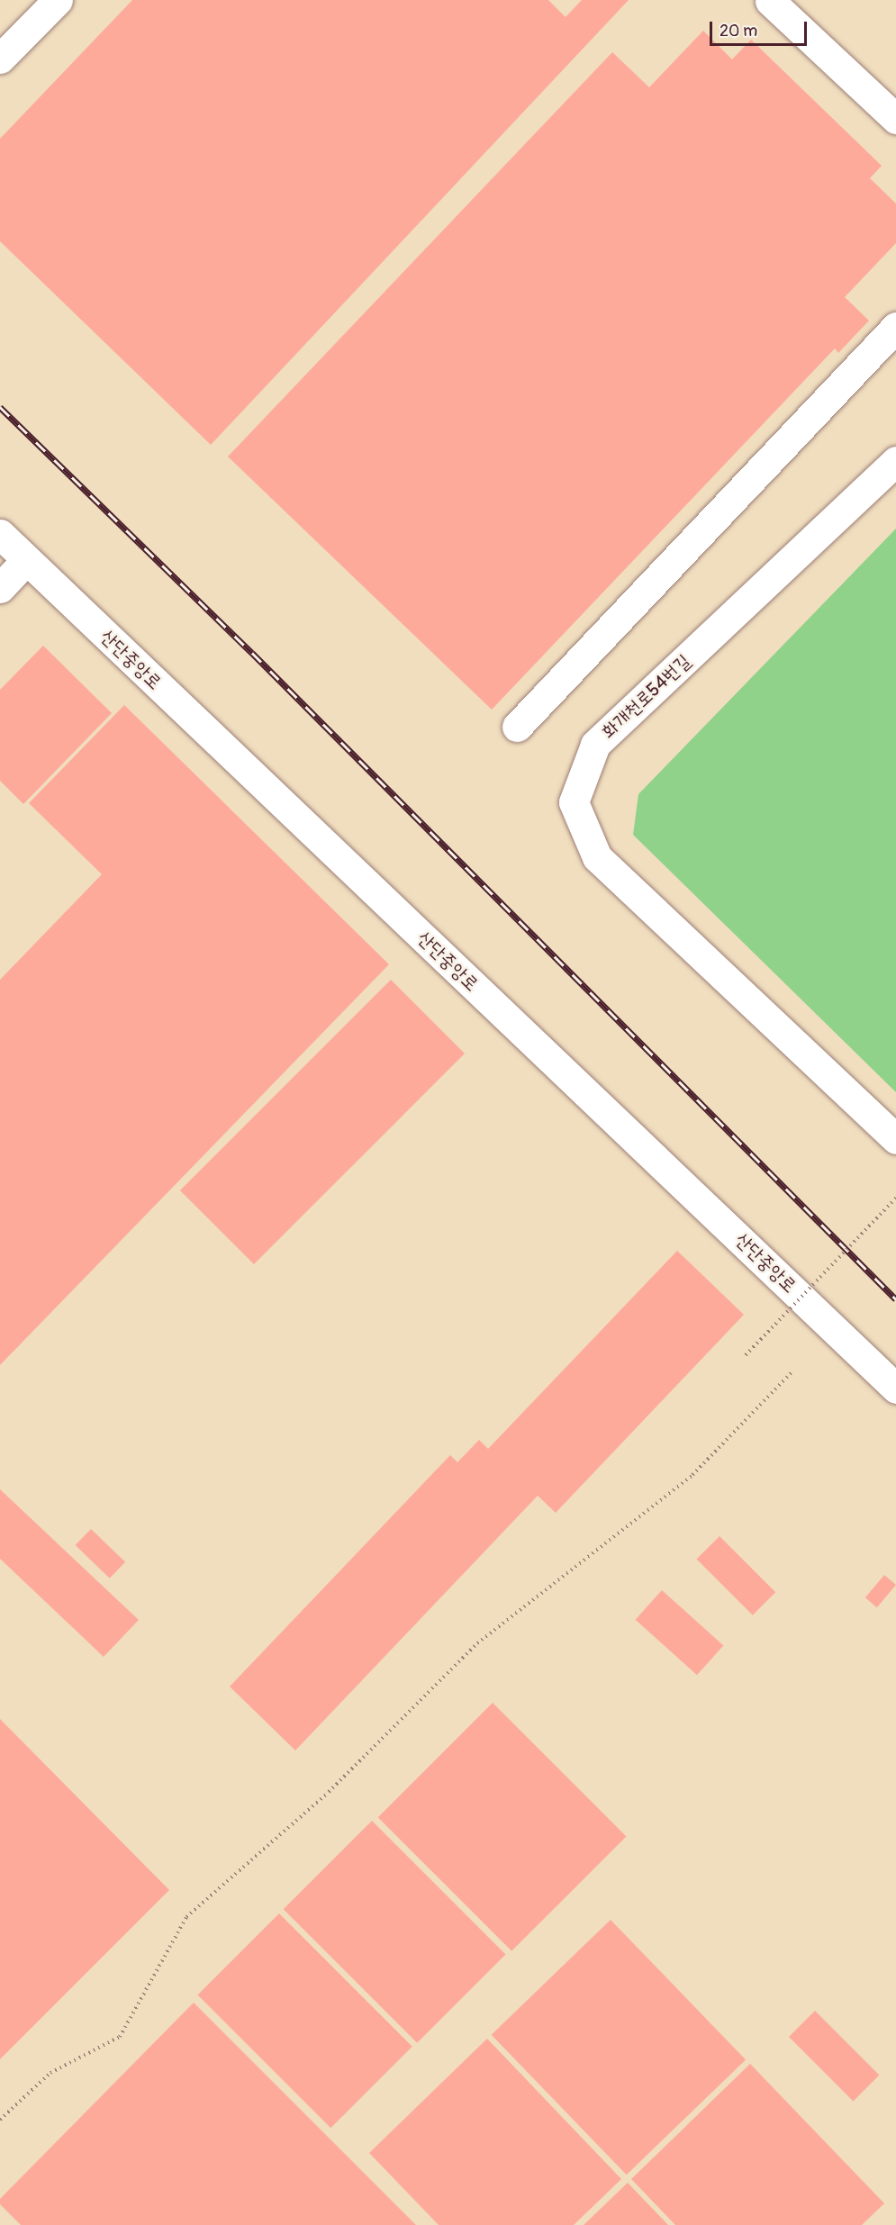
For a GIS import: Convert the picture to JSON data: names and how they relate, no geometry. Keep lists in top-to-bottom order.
{
  "streets": {
    "street": ["산단중앙로", "화개천로54번길"]
  },
  "scale_bar": "20 m"
}
